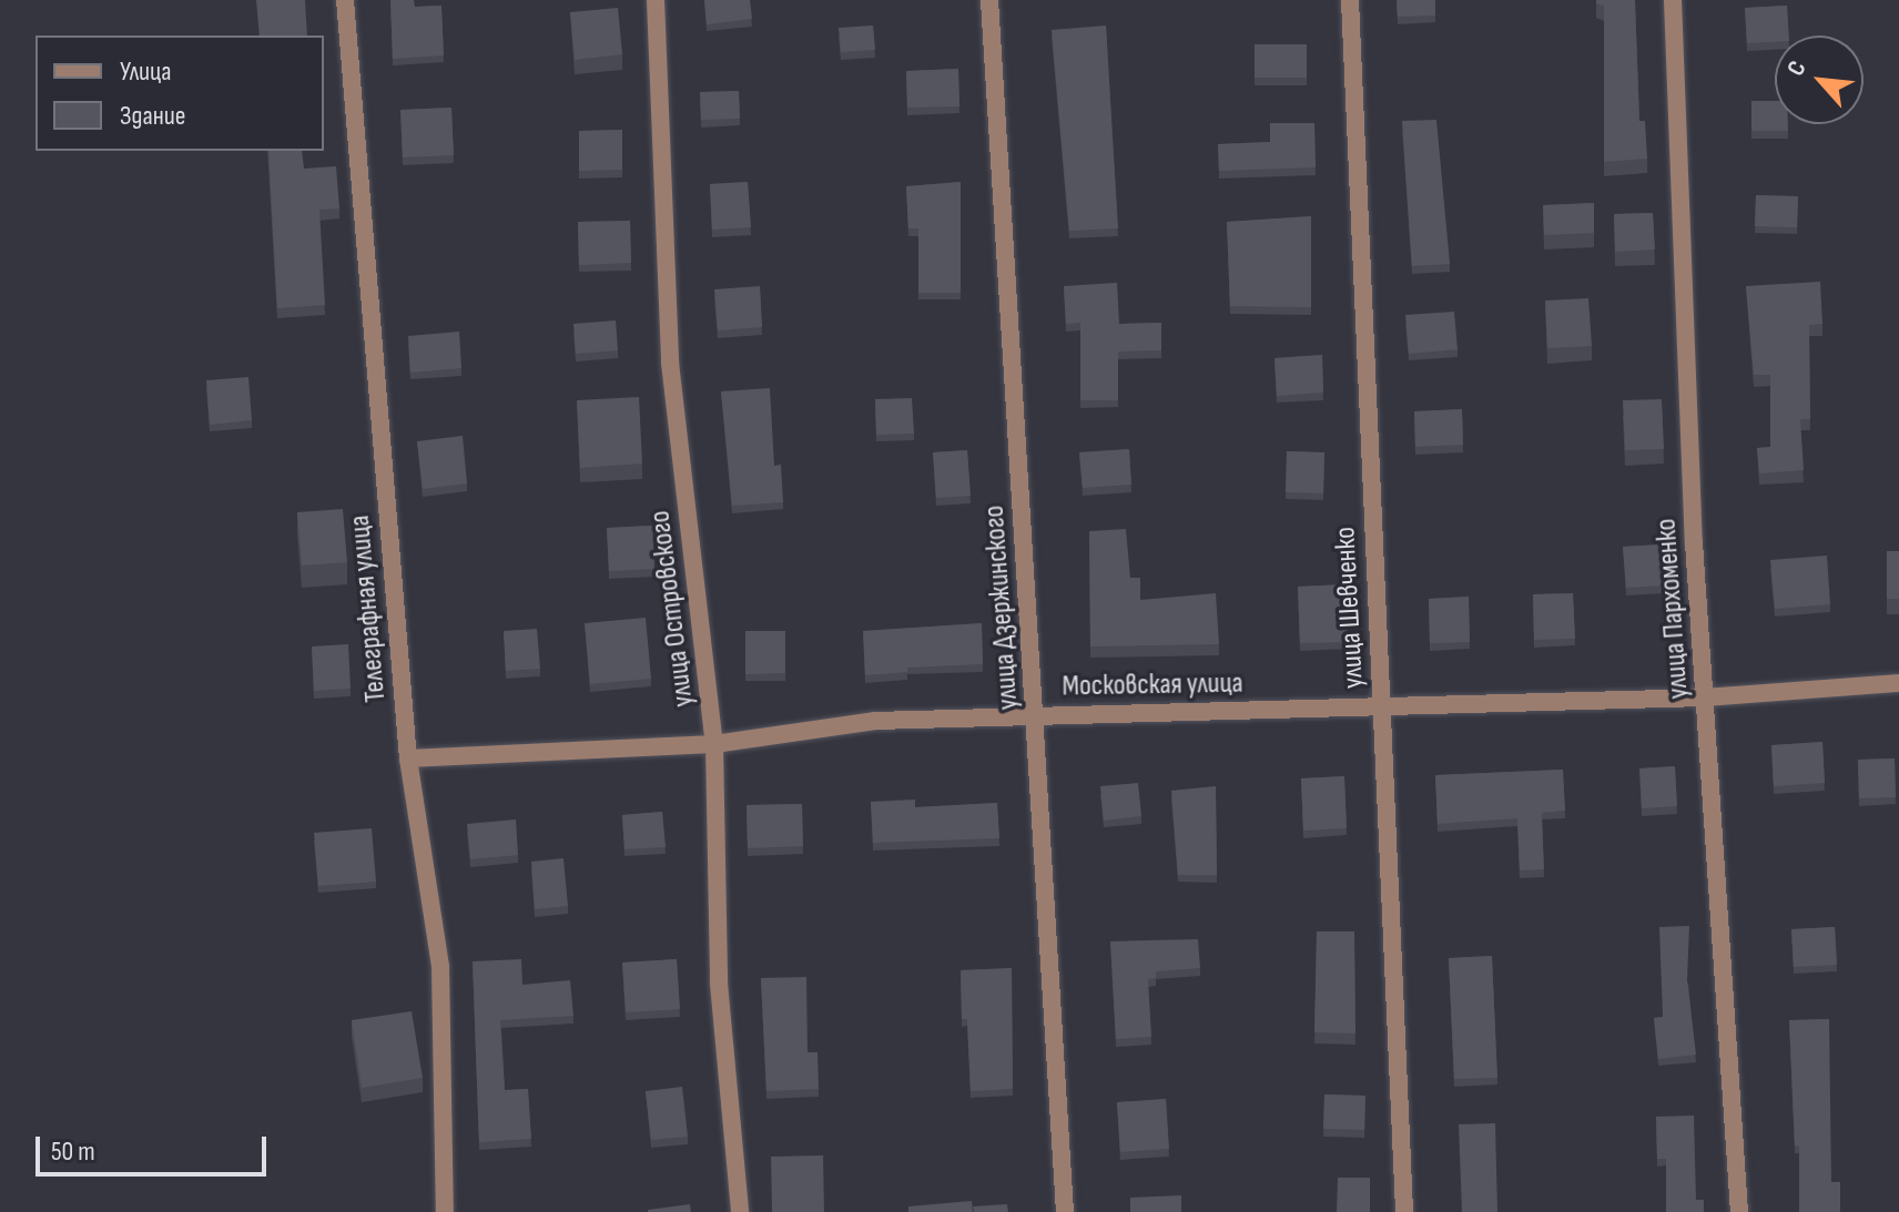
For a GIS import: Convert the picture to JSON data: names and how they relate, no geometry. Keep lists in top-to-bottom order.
{
  "streets": {
    "street": [
      "улица Дзержинского",
      "улица Шевченко",
      "Телеграфная улица",
      "улица Островского",
      "улица Пархоменко",
      "Московская улица"
    ]
  },
  "crossings": [
    ["улица Дзержинского", "Московская улица"],
    ["улица Шевченко", "Московская улица"],
    ["Телеграфная улица", "Московская улица"],
    ["улица Островского", "Московская улица"],
    ["улица Пархоменко", "Московская улица"]
  ],
  "legend": ["Улица", "Здание"],
  "scale_bar": "50 m",
  "north": "top left"
}
